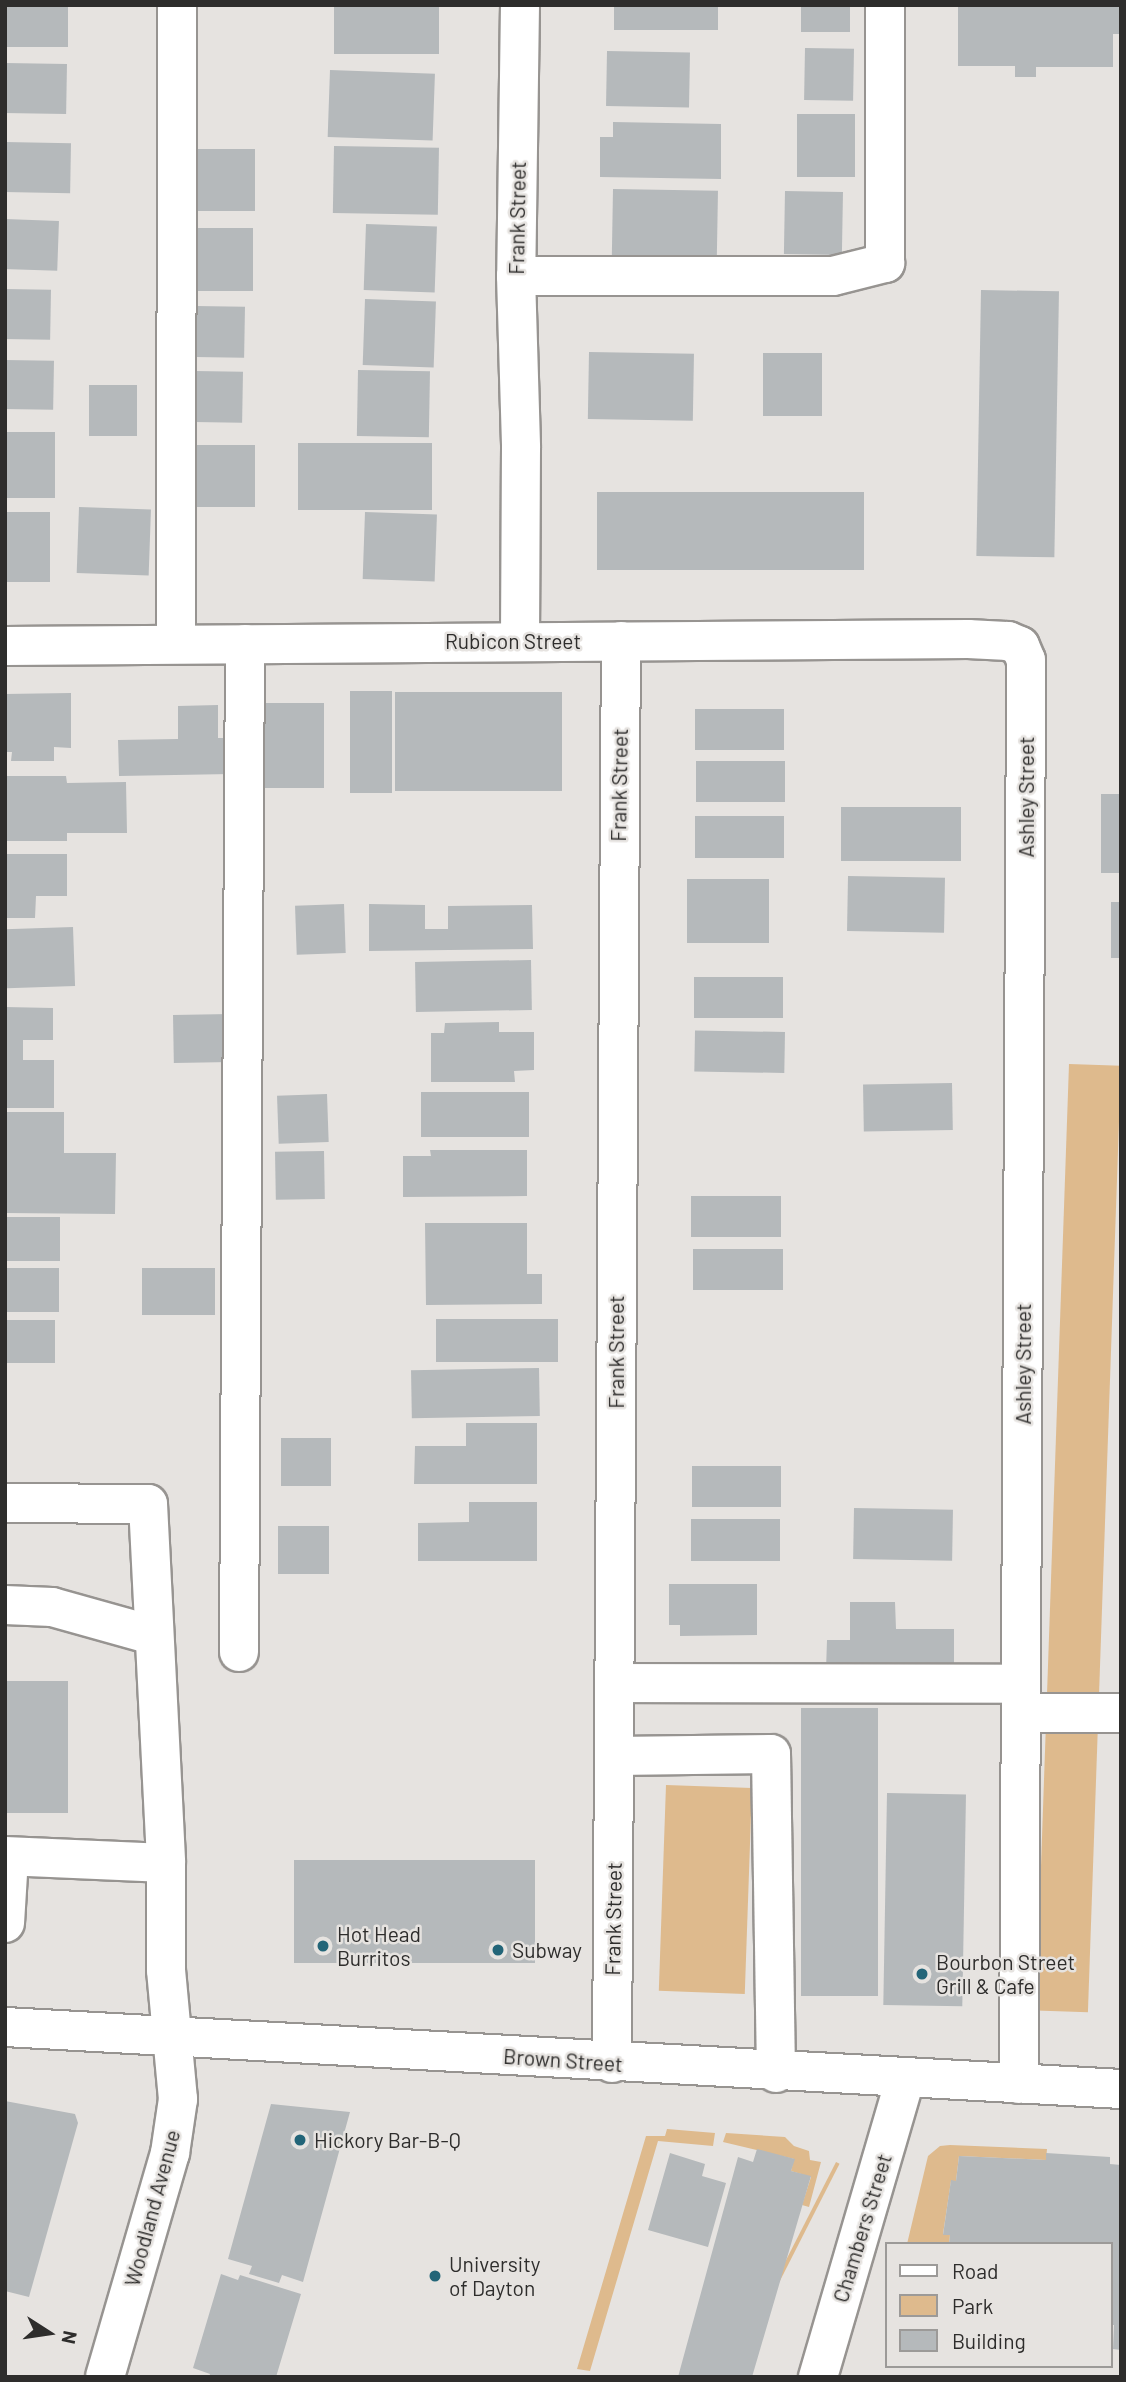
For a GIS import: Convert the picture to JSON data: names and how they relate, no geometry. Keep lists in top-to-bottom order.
{
  "streets": {
    "street": [
      "Frank Street",
      "Rubicon Street",
      "Ashley Street",
      "Brown Street",
      "Woodland Avenue",
      "Chambers Street"
    ]
  },
  "crossings": [
    ["Frank Street", "Rubicon Street"],
    ["Frank Street", "Brown Street"],
    ["Rubicon Street", "Ashley Street"],
    ["Ashley Street", "Brown Street"],
    ["Brown Street", "Woodland Avenue"],
    ["Brown Street", "Chambers Street"]
  ],
  "places": [
    "Hot Head Burritos",
    "Subway",
    "Bourbon Street Grill & Cafe",
    "Hickory Bar-B-Q",
    "University of Dayton"
  ],
  "legend": ["Road", "Park", "Building"],
  "north": "right"
}
